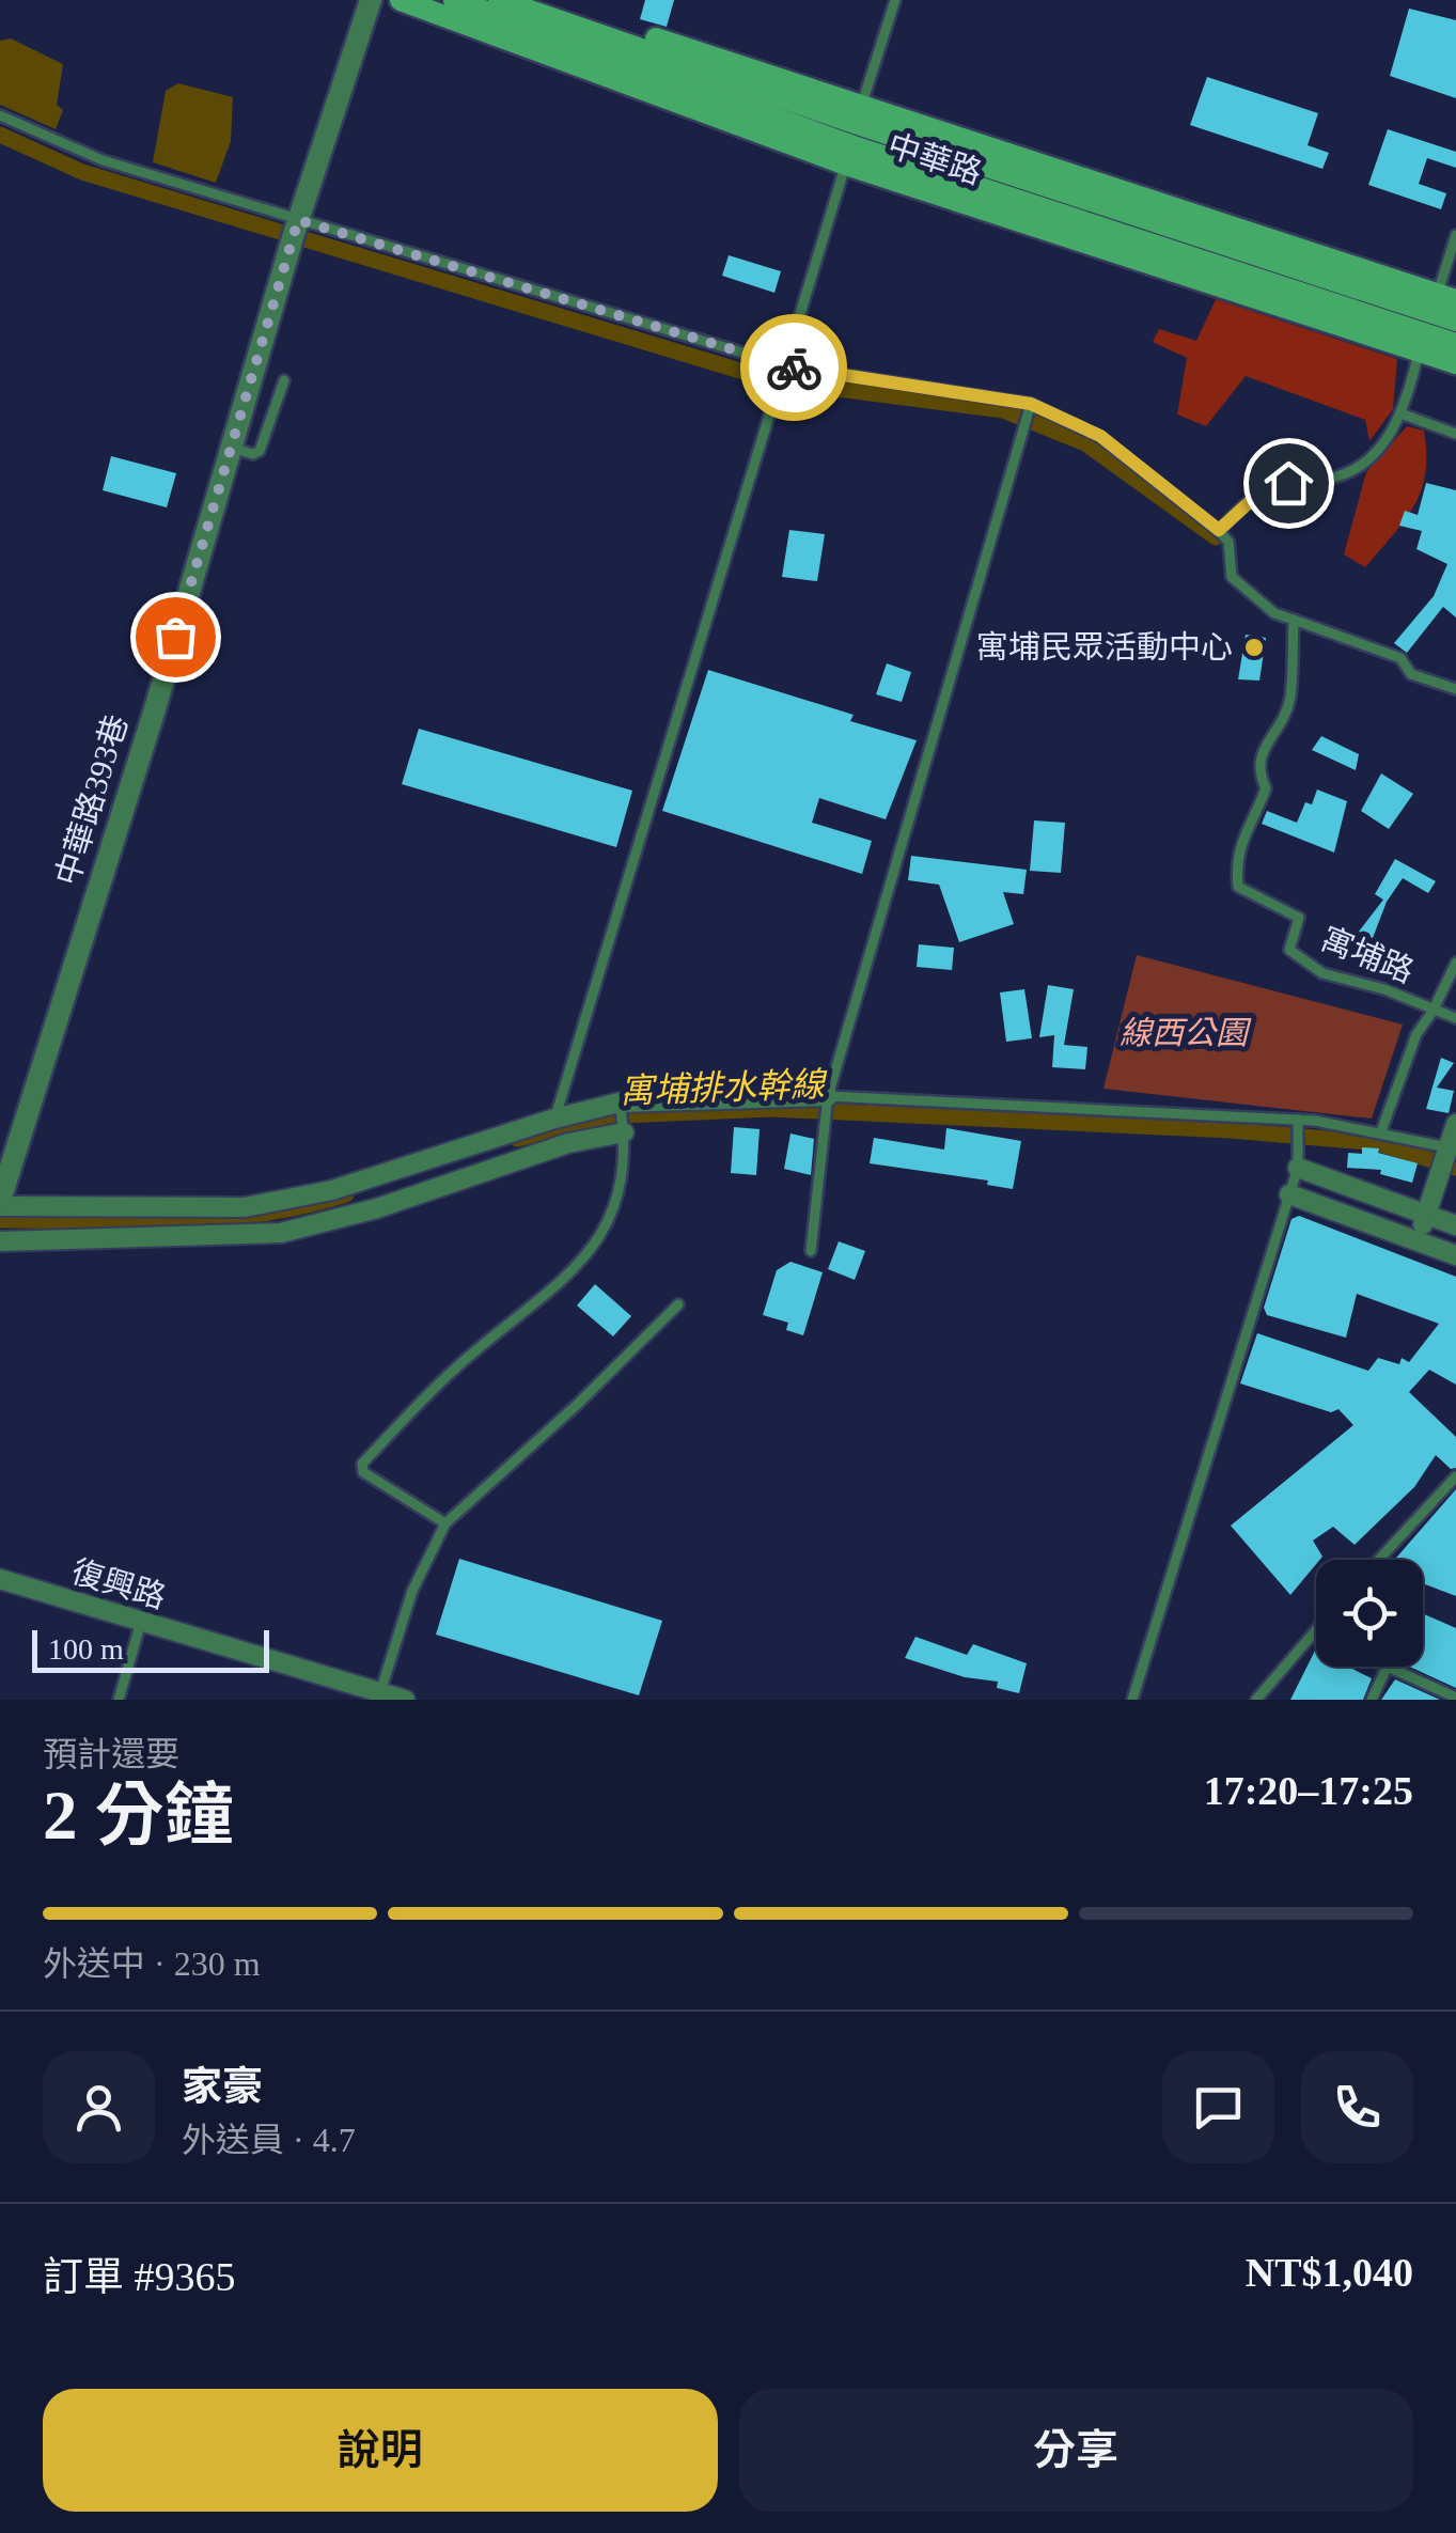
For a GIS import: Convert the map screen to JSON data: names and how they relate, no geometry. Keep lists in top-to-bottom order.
{
  "streets": {
    "main road": ["中華路"],
    "street": ["中華路393巷", "復興路"],
    "lane": ["寓埔路"]
  },
  "water": ["寓埔排水幹線"],
  "parks": ["線西公園"],
  "places": ["寓埔民眾活動中心"],
  "scale_bar": "100 m",
  "page": {
    "scale": "100 m",
    "heading": ["2 分鐘", "預計還要", "17:20–17:25"],
    "panel": [
      "家豪",
      "外送員 · 4.7",
      "訂單 #9365",
      "NT$1,040"
    ],
    "bar": "外送中 · 230 m",
    "buttons": ["說明", "分享"]
  }
}
